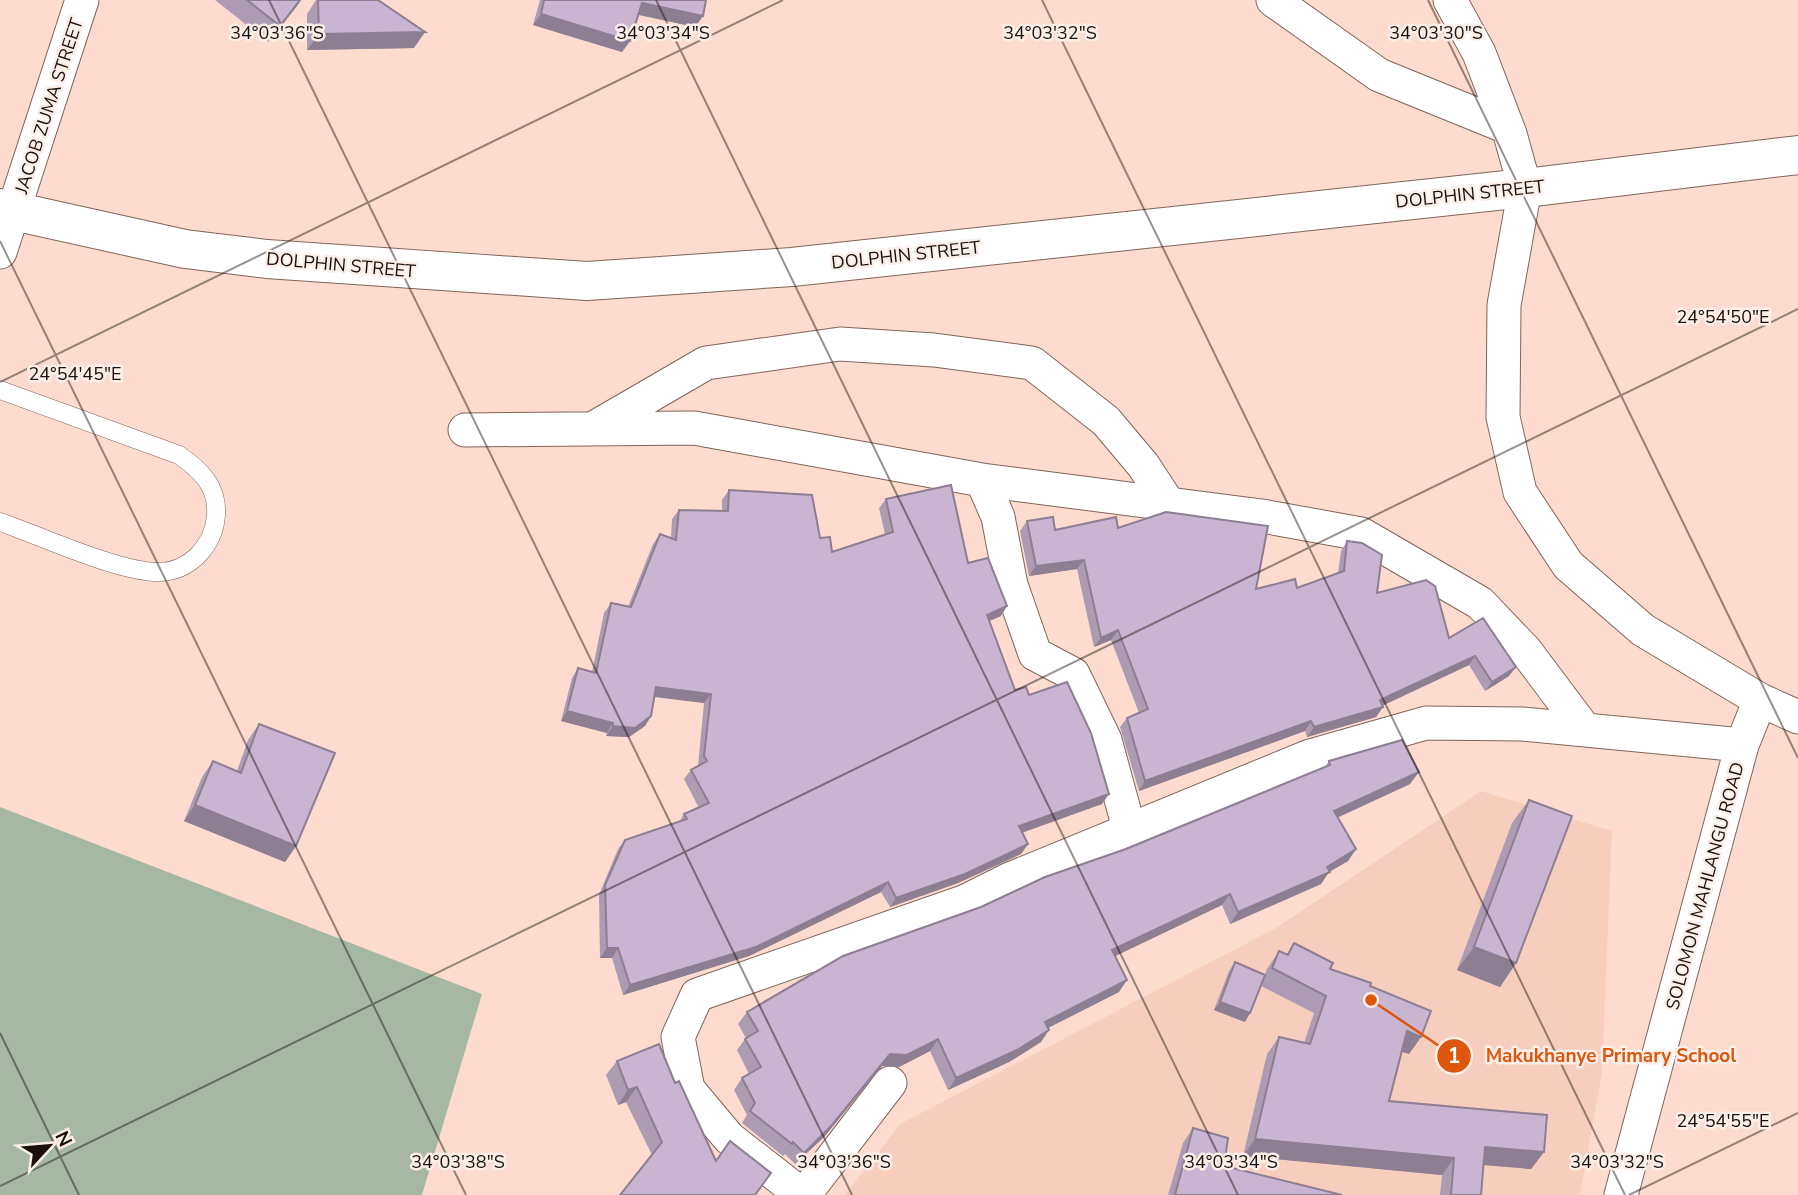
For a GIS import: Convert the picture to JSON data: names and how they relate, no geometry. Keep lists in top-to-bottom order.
{
  "streets": {
    "street": ["JACOB ZUMA STREET", "DOLPHIN STREET", "SOLOMON MAHLANGU ROAD"]
  },
  "crossings": [
    ["JACOB ZUMA STREET", "DOLPHIN STREET"]
  ],
  "places": ["Makukhanye Primary School"],
  "north": "top right",
  "coordinates": [
    "34°03'32\"S",
    "34°03'36\"S",
    "34°03'34\"S",
    "34°03'30\"S",
    "24°54'50\"E",
    "24°54'45\"E",
    "24°54'55\"E",
    "34°03'38\"S"
  ]
}
